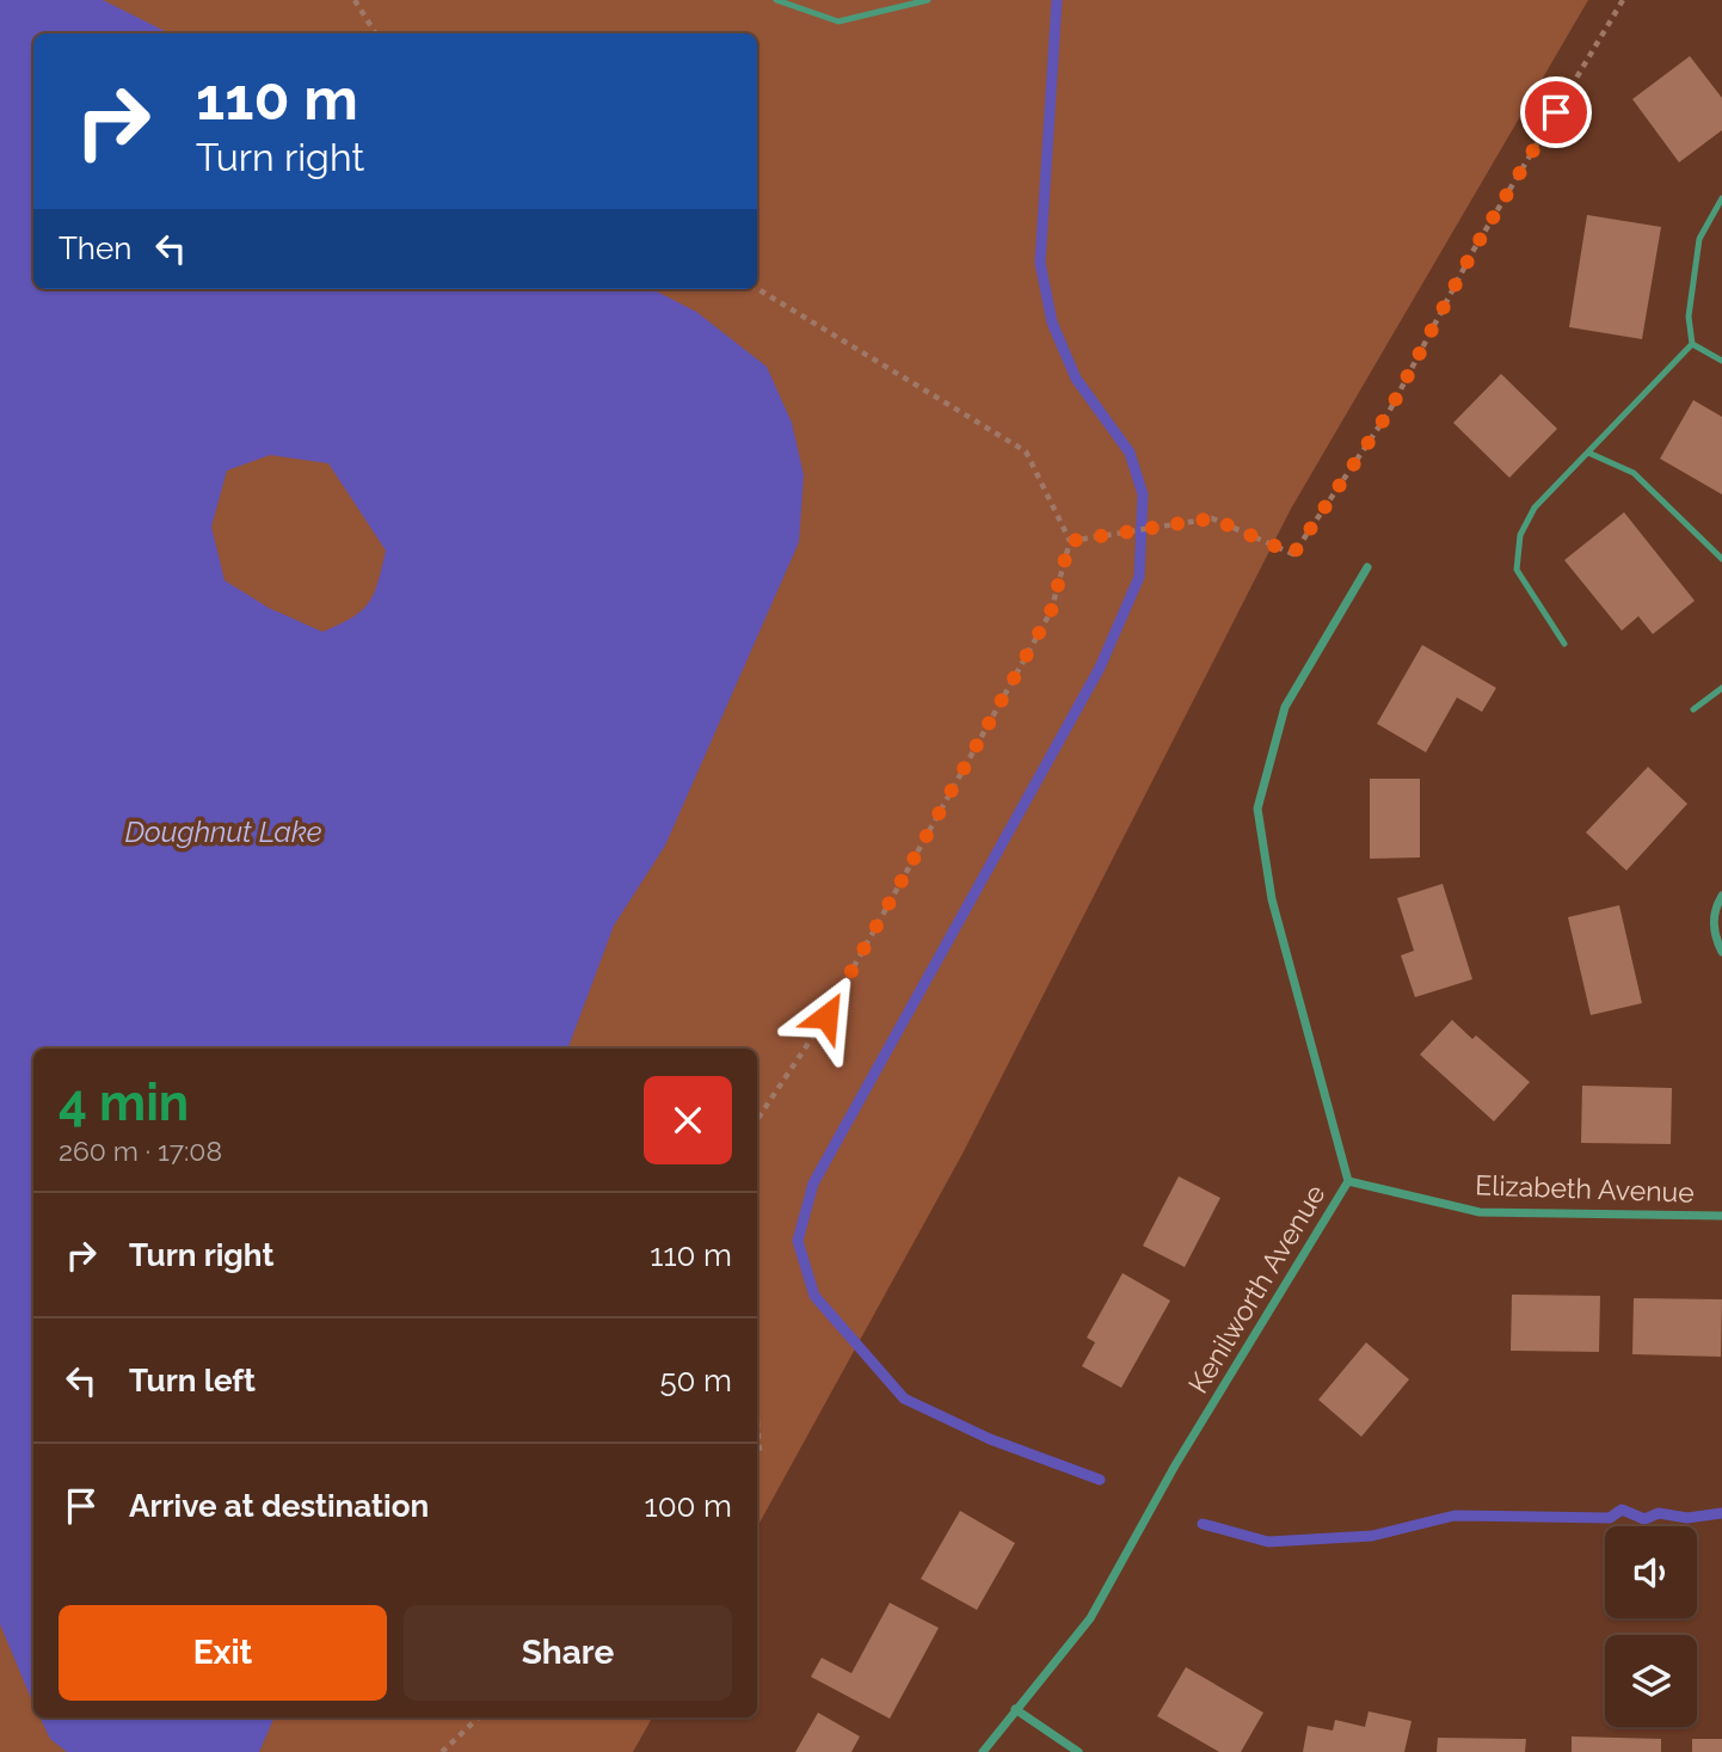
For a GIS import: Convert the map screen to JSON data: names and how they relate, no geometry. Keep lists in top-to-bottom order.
{
  "streets": {
    "street": ["Elizabeth Avenue", "Kenilworth Avenue"]
  },
  "crossings": [
    ["Elizabeth Avenue", "Kenilworth Avenue"]
  ],
  "water": ["Doughnut Lake"],
  "page": {
    "turn": ["110 m", "Turn right"],
    "then": "Then",
    "heading": ["4 min", "260 m · 17:08"],
    "list": [
      {
        "name": "Turn right",
        "value": "110 m"
      },
      {
        "name": "Turn left",
        "value": "50 m"
      },
      {
        "name": "Arrive at destination",
        "value": "100 m"
      }
    ],
    "buttons": ["Exit", "Share"]
  }
}
